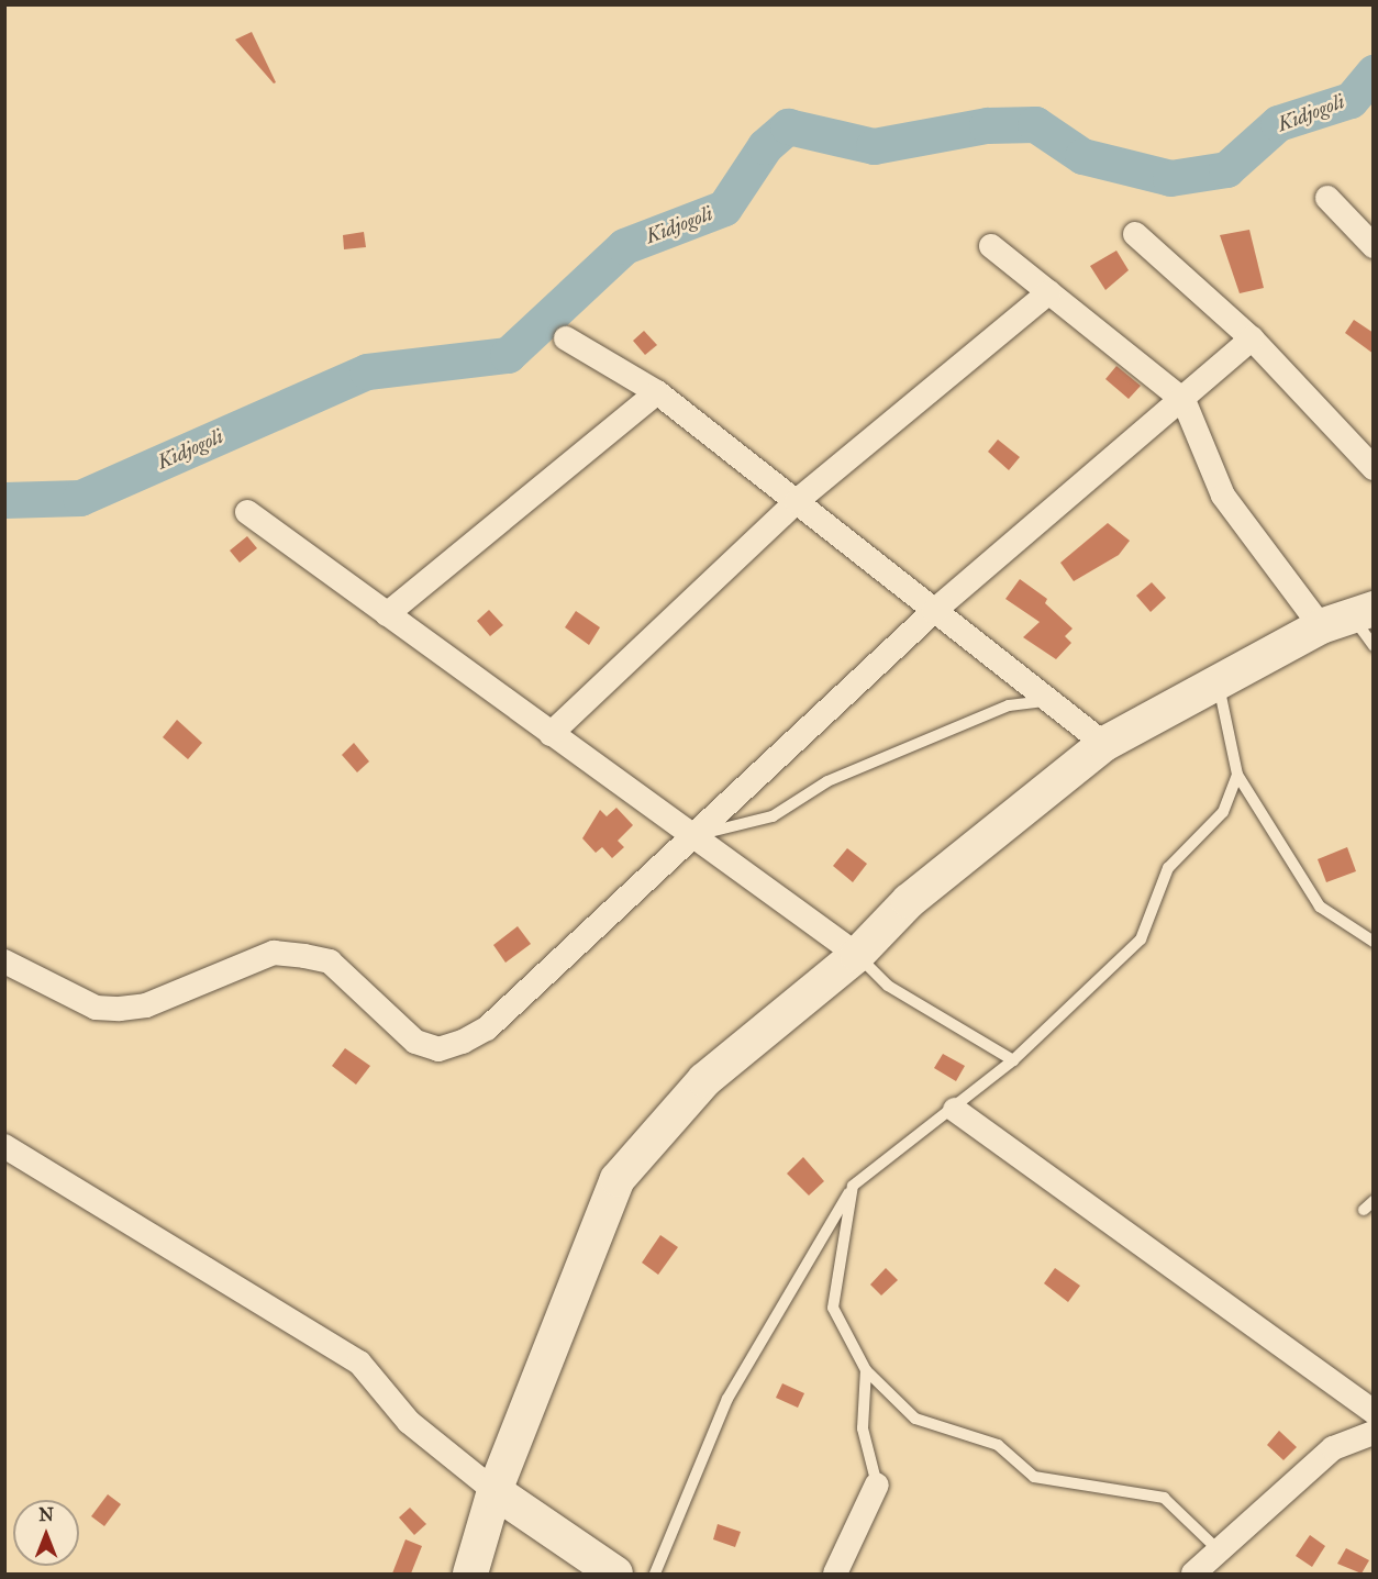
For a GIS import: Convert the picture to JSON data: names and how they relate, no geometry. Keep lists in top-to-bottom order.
{
  "water": ["Kidjogoli"],
  "north": "top"
}
